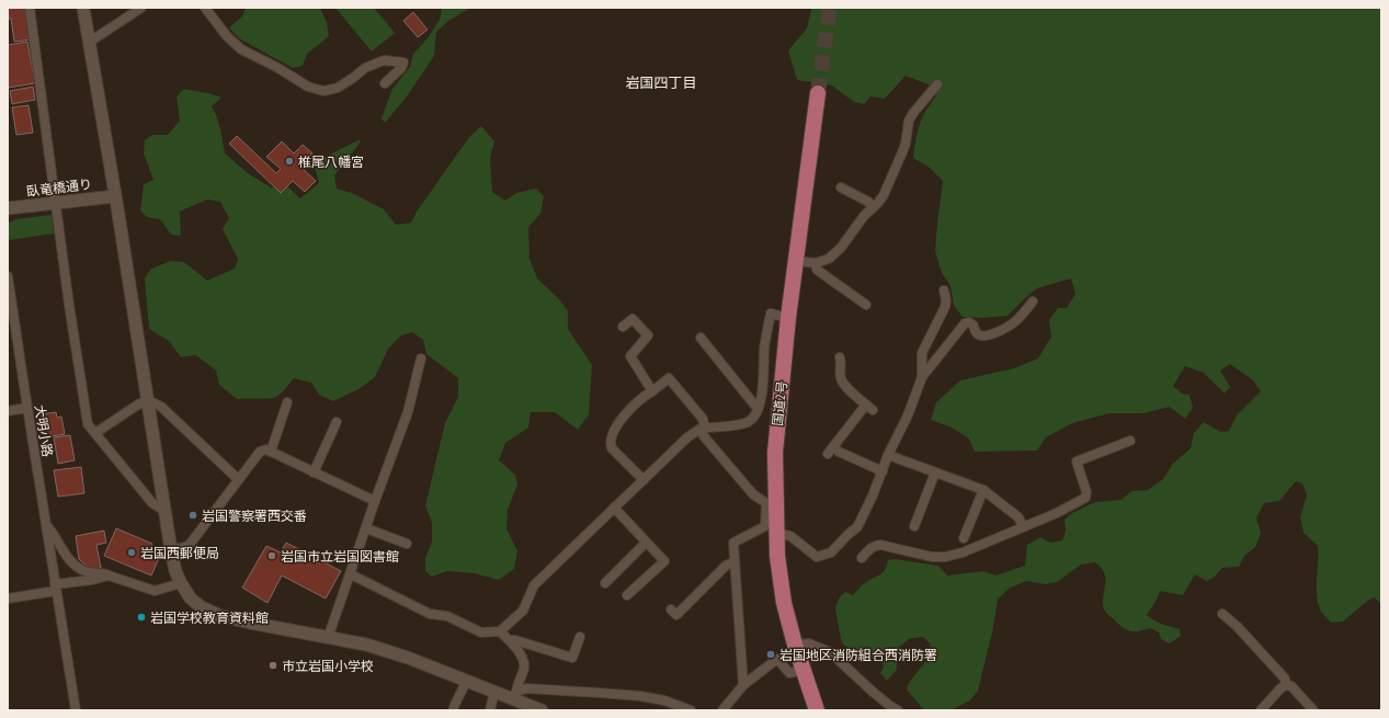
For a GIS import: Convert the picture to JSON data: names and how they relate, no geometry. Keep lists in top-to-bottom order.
{
  "streets": {
    "highway": ["国道2号"],
    "street": ["臥竜橋通り", "大明小路"]
  },
  "districts": ["岩国四丁目"],
  "places": [
    "椎尾八幡宮",
    "岩国警察署西交番",
    "岩国西郵便局",
    "岩国市立岩国図書館",
    "岩国学校教育資料館",
    "岩国地区消防組合西消防署",
    "市立岩国小学校"
  ]
}
